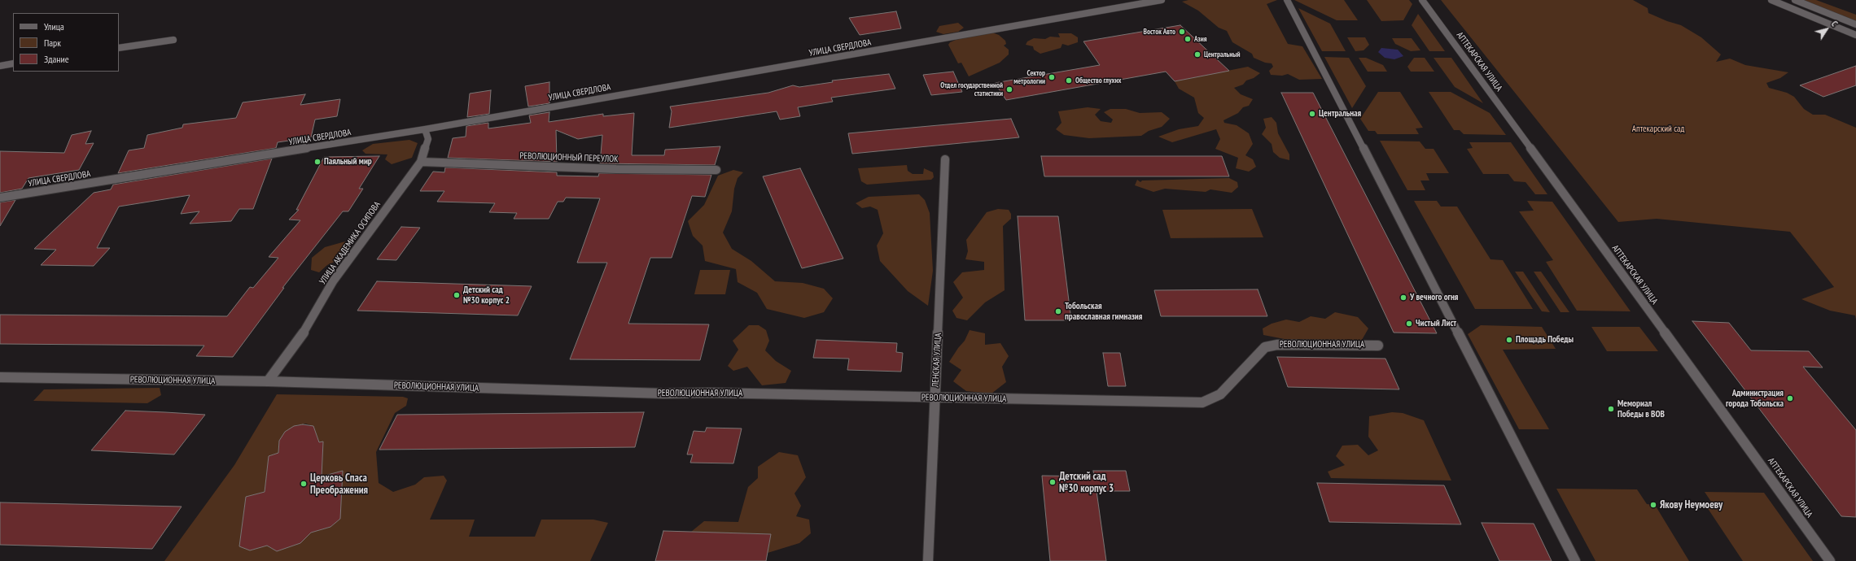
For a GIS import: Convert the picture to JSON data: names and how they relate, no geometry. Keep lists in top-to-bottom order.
{
  "streets": {
    "street": [
      "УЛИЦА СВЕРДЛОВА",
      "АПТЕКАРСКАЯ УЛИЦА",
      "РЕВОЛЮЦИОННЫЙ ПЕРЕУЛОК",
      "УЛИЦА АКАДЕМИКА ОСИПОВА",
      "РЕВОЛЮЦИОННАЯ УЛИЦА",
      "ЛЕНСКАЯ УЛИЦА"
    ]
  },
  "crossings": [
    ["УЛИЦА СВЕРДЛОВА", "УЛИЦА АКАДЕМИКА ОСИПОВА"],
    ["РЕВОЛЮЦИОННЫЙ ПЕРЕУЛОК", "УЛИЦА АКАДЕМИКА ОСИПОВА"],
    ["УЛИЦА АКАДЕМИКА ОСИПОВА", "РЕВОЛЮЦИОННАЯ УЛИЦА"],
    ["РЕВОЛЮЦИОННАЯ УЛИЦА", "ЛЕНСКАЯ УЛИЦА"]
  ],
  "parks": ["Аптекарский сад"],
  "places": [
    "Восток Авто",
    "Азия",
    "Центральный",
    "Сектор метрологии",
    "Общество глухих",
    "Отдел государственной статистики",
    "Центральная",
    "Паяльный мир",
    "Детский сад №30 корпус 2",
    "У вечного огня",
    "Тобольская православная гимназия",
    "Чистый Лист",
    "Площадь Победы",
    "Администрация города Тобольска",
    "Мемориал Победы в ВОВ",
    "Детский сад №30 корпус 3",
    "Церковь Спаса Преображения",
    "Якову Неумоеву"
  ],
  "legend": ["Улица", "Парк", "Здание"],
  "north": "top right"
}
